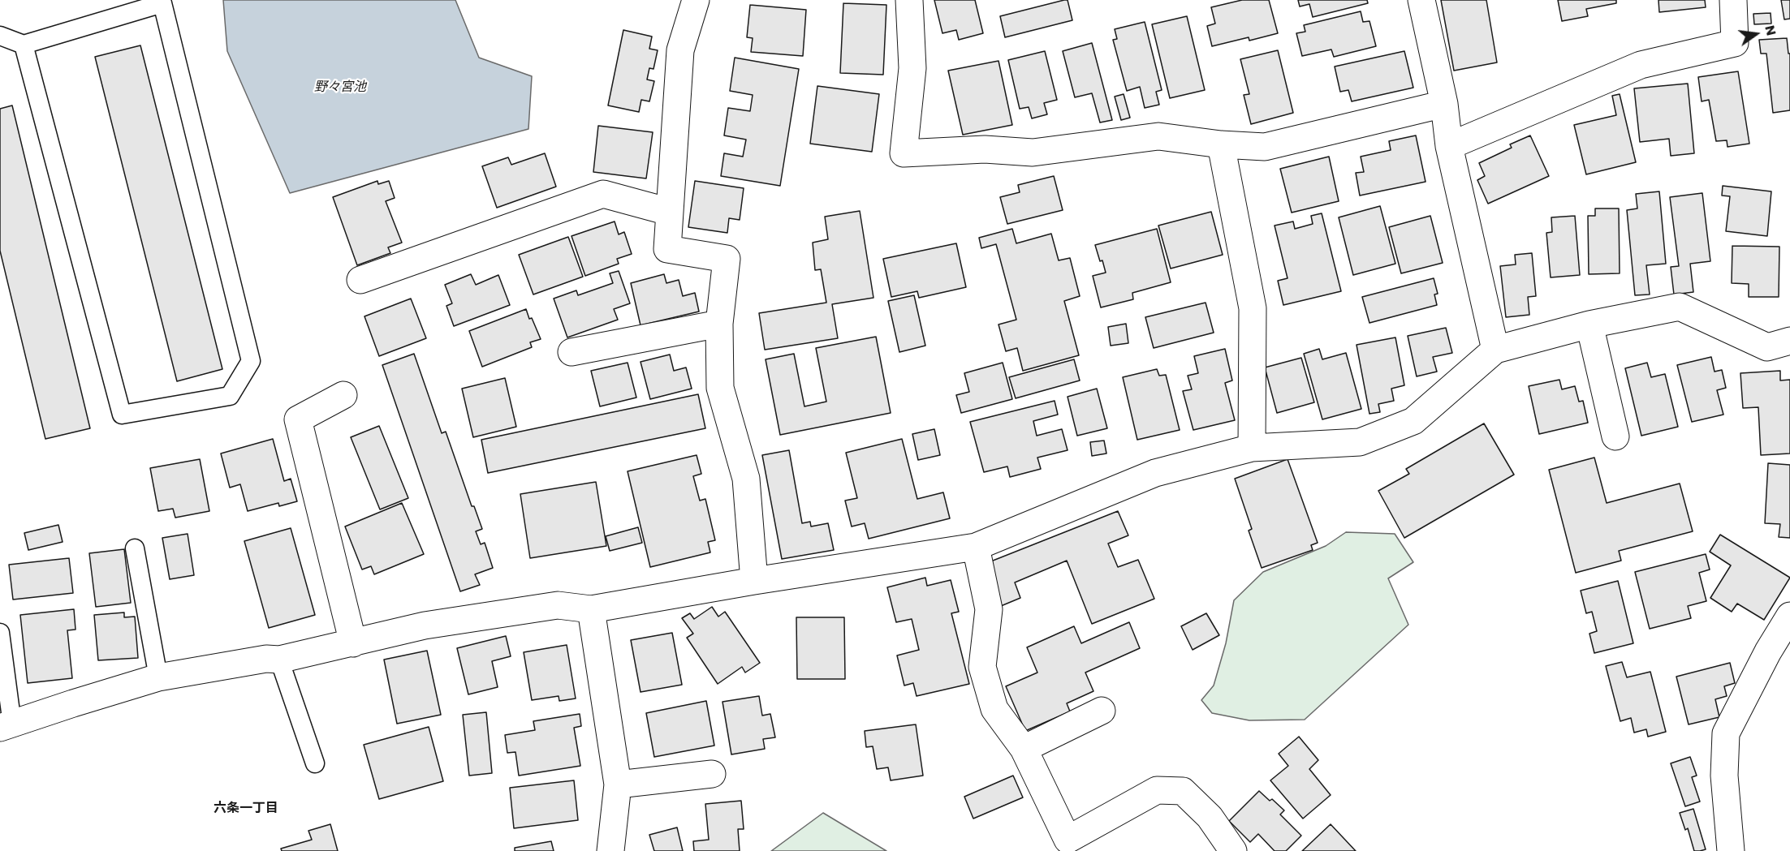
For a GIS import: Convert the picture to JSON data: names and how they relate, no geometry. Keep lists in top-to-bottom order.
{
  "districts": ["六条一丁目"],
  "water": ["野々宮池"],
  "north": "right"
}
